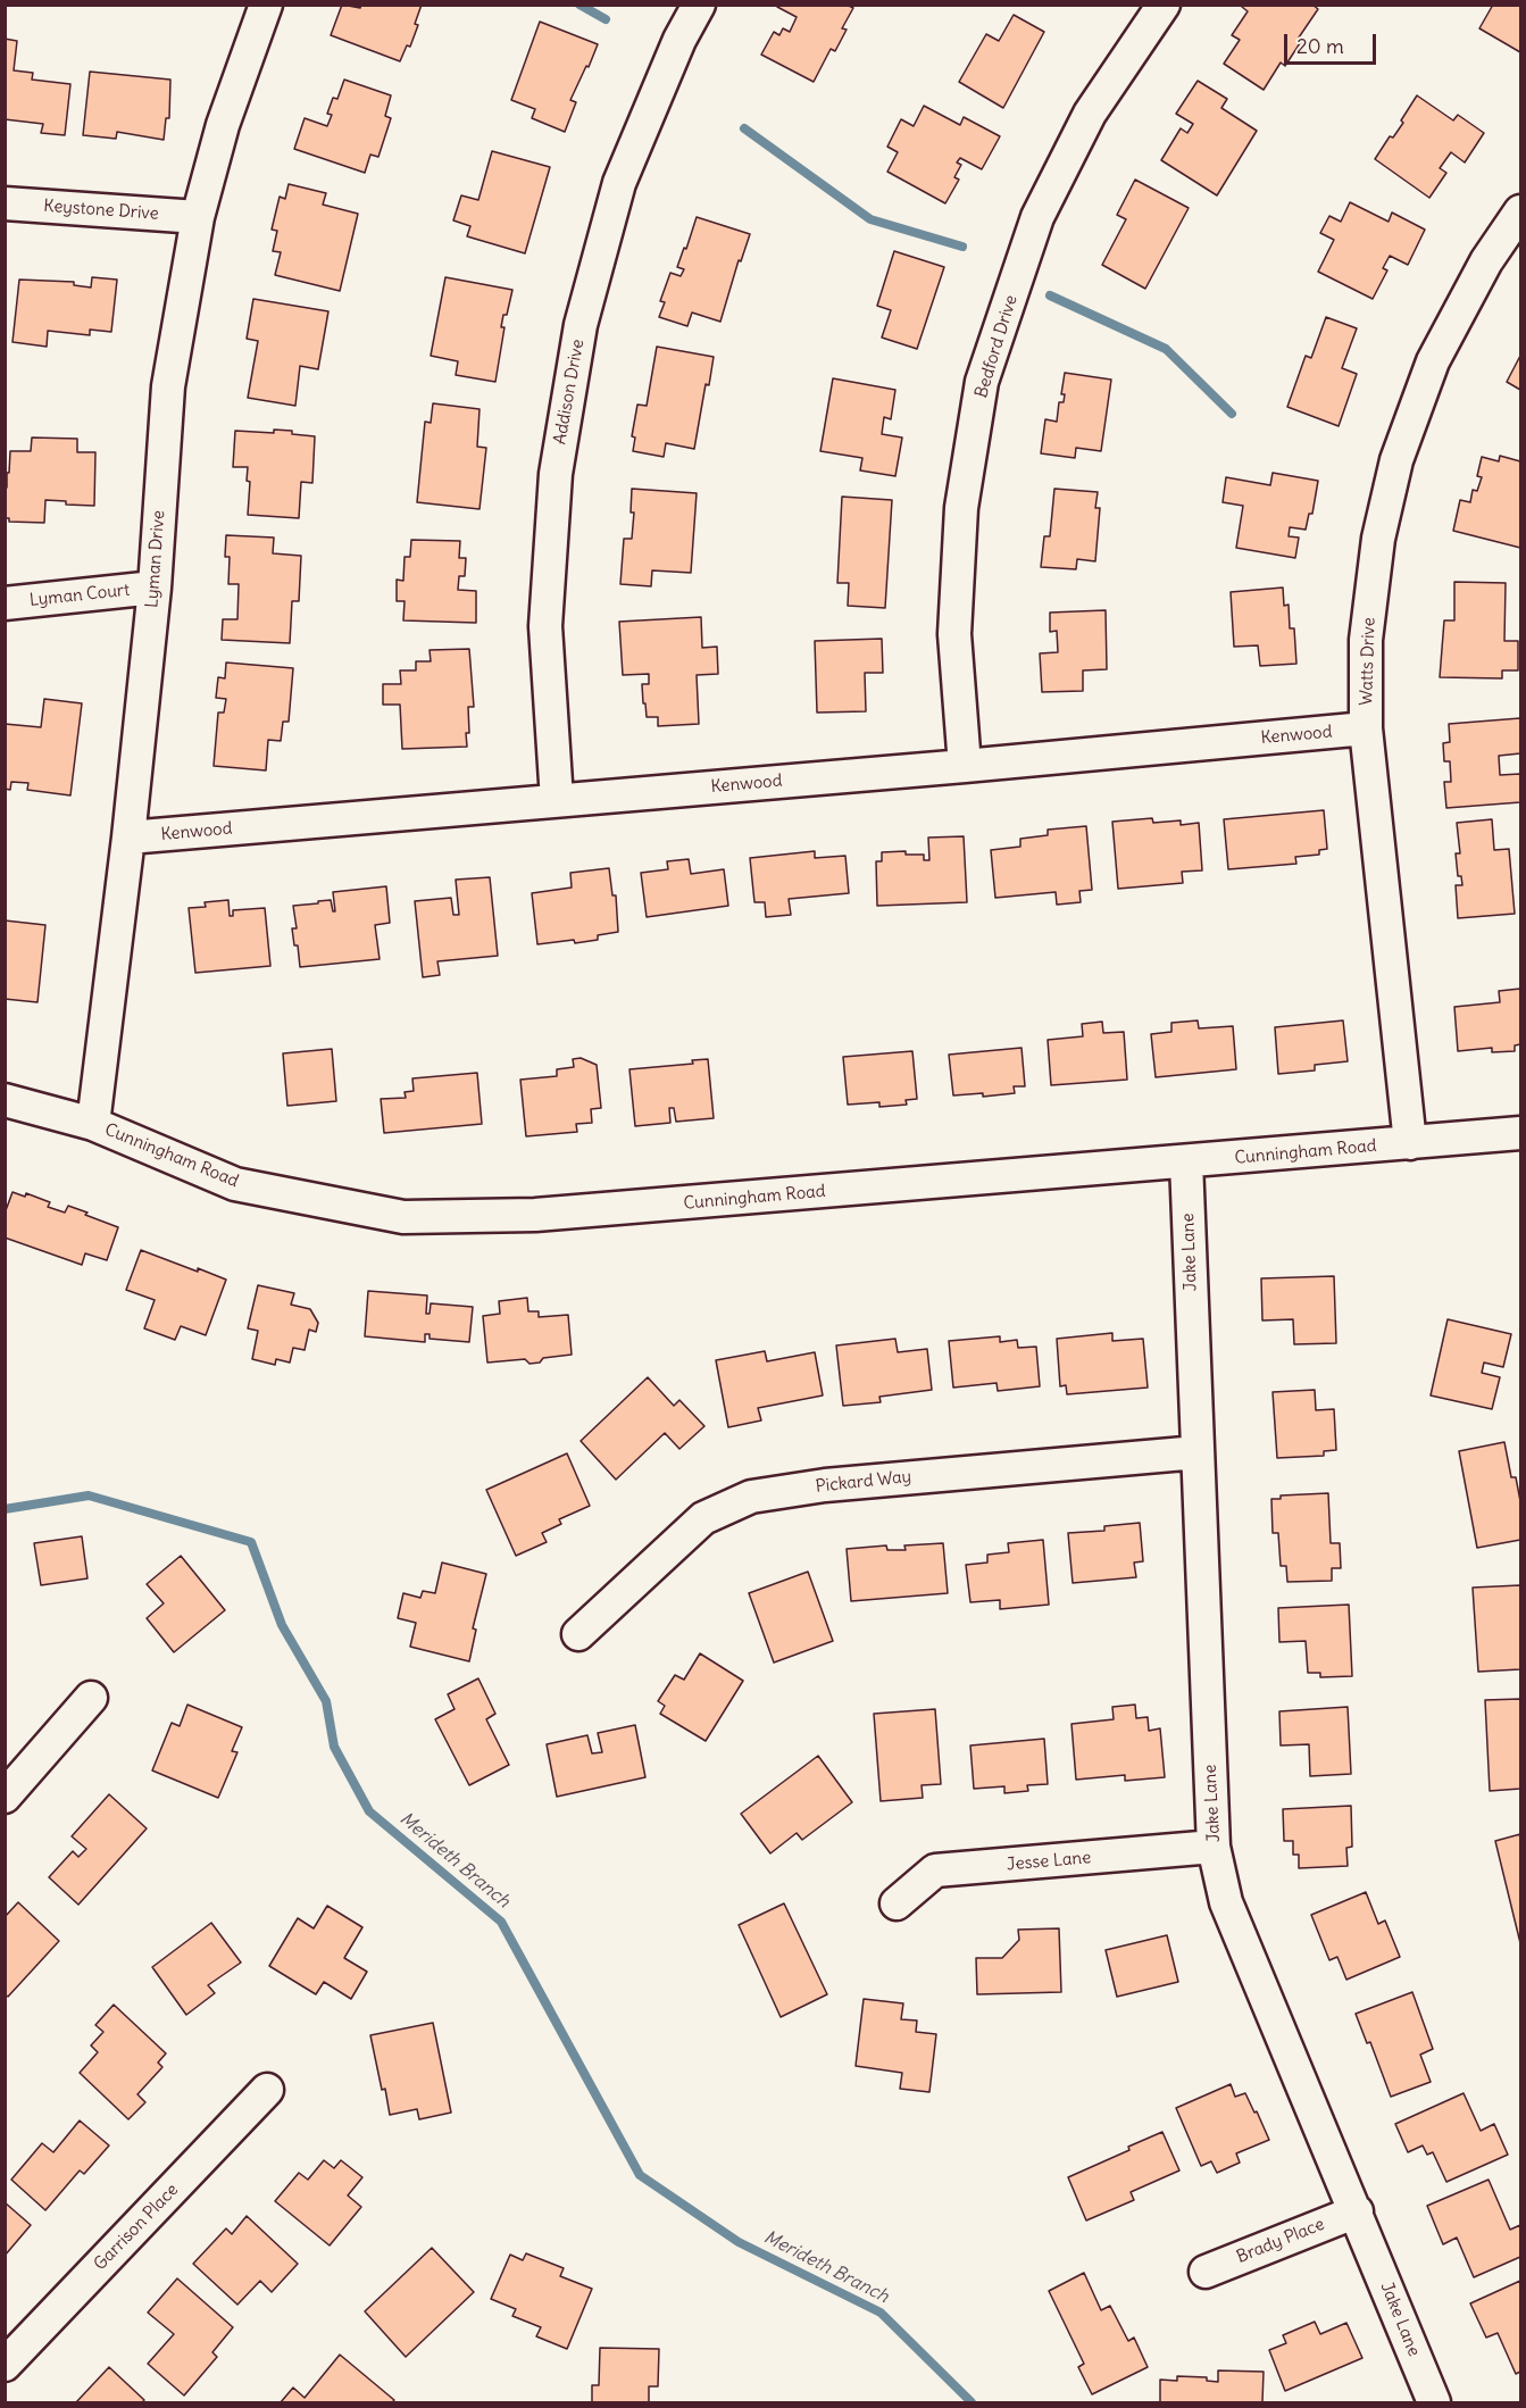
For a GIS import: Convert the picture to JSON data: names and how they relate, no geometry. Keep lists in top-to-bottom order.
{
  "streets": {
    "street": [
      "Keystone Drive",
      "Bedford Drive",
      "Addison Drive",
      "Lyman Drive",
      "Lyman Court",
      "Watts Drive",
      "Kenwood",
      "Cunningham Road",
      "Jake Lane",
      "Pickard Way",
      "Jesse Lane",
      "Garrison Place",
      "Brady Place"
    ]
  },
  "crossings": [
    ["Keystone Drive", "Lyman Drive"],
    ["Bedford Drive", "Kenwood"],
    ["Addison Drive", "Kenwood"],
    ["Lyman Drive", "Lyman Court"],
    ["Lyman Drive", "Kenwood"],
    ["Lyman Drive", "Cunningham Road"],
    ["Watts Drive", "Kenwood"],
    ["Watts Drive", "Cunningham Road"],
    ["Cunningham Road", "Jake Lane"],
    ["Jake Lane", "Pickard Way"],
    ["Jake Lane", "Jesse Lane"],
    ["Jake Lane", "Brady Place"]
  ],
  "water": ["Merideth Branch"],
  "scale_bar": "20 m"
}
